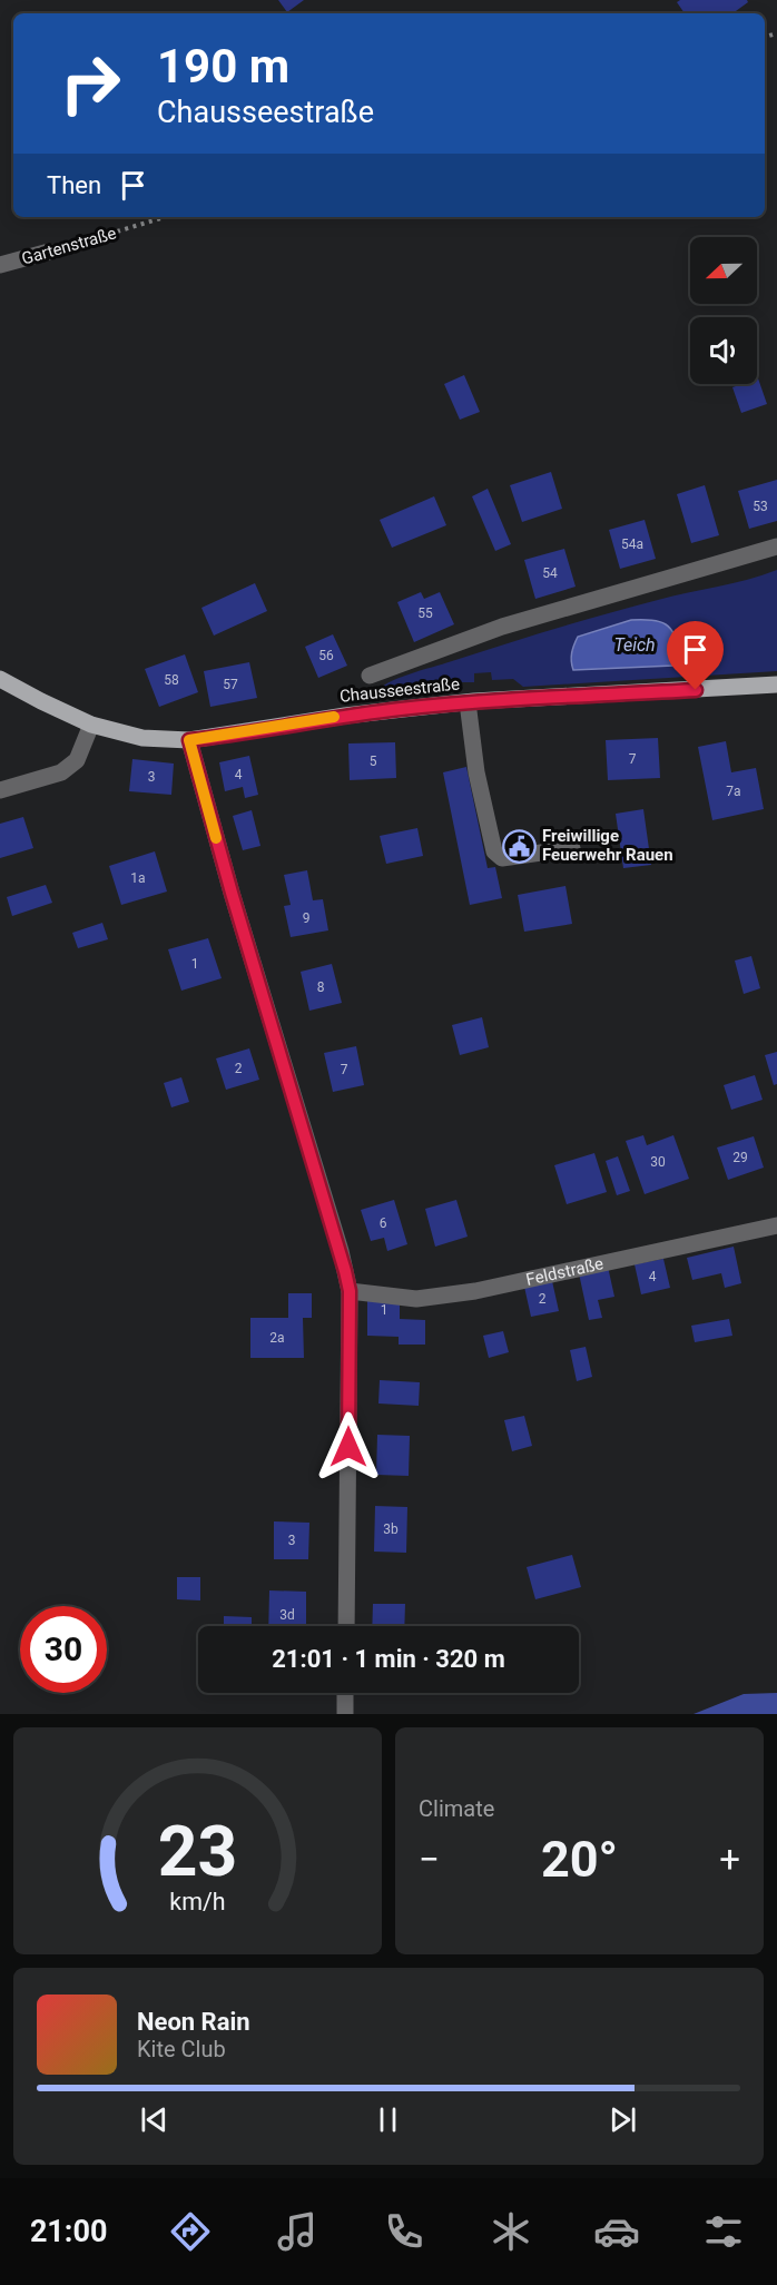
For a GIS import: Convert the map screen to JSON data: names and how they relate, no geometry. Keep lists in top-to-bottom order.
{
  "streets": {
    "main road": ["Chausseestraße"],
    "street": ["Gartenstraße", "Feldstraße"]
  },
  "water": ["Teich"],
  "places": {
    "public building": ["Freiwillige Feuerwehr Rauen"]
  },
  "house_numbers": [
    "53",
    "54a",
    "54",
    "55",
    "56",
    "58",
    "57",
    "7",
    "5",
    "4",
    "3",
    "7a",
    "1a",
    "9",
    "1",
    "8",
    "2",
    "7",
    "29",
    "30",
    "6",
    "4",
    "2",
    "1",
    "2a",
    "3b",
    "3",
    "3d"
  ],
  "north": "left",
  "page": {
    "turn": ["190 m", "Chausseestraße"],
    "then": "Then",
    "limit": "30",
    "trip": "21:01 · 1 min · 320 m",
    "tile": "Climate",
    "heat": ["−", "20°", "+"],
    "song": ["Neon Rain", "Kite Club"],
    "tabs": "21:00",
    "gauge": ["23", "km/h"]
  }
}
